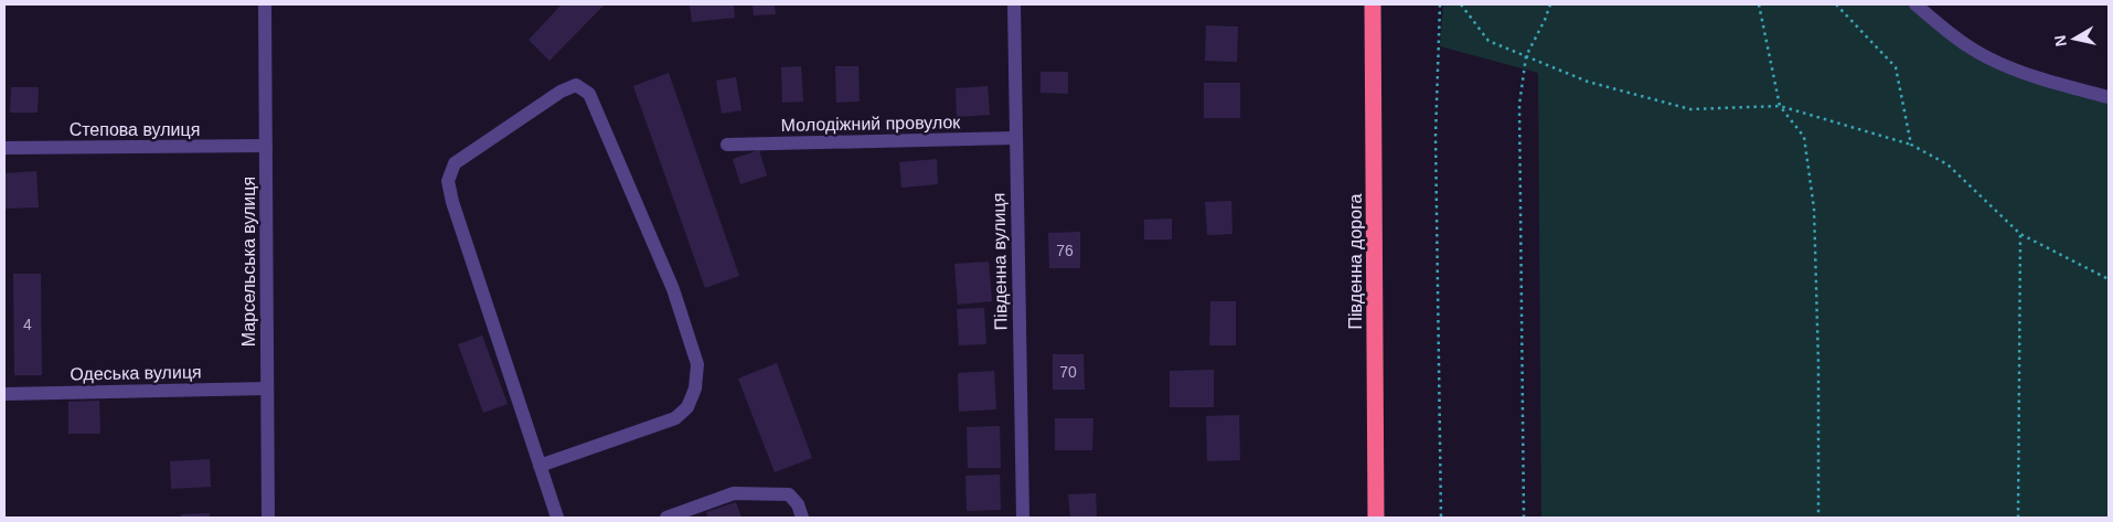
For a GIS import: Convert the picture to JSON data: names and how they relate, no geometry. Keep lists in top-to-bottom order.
{
  "streets": {
    "highway": ["Південна дорога"],
    "street": [
      "Молодіжний провулок",
      "Степова вулиця",
      "Марсельська вулиця",
      "Південна вулиця",
      "Одеська вулиця"
    ]
  },
  "crossings": [
    ["Молодіжний провулок", "Південна вулиця"],
    ["Степова вулиця", "Марсельська вулиця"],
    ["Марсельська вулиця", "Одеська вулиця"]
  ],
  "house_numbers": ["76", "4", "70"],
  "north": "left"
}
